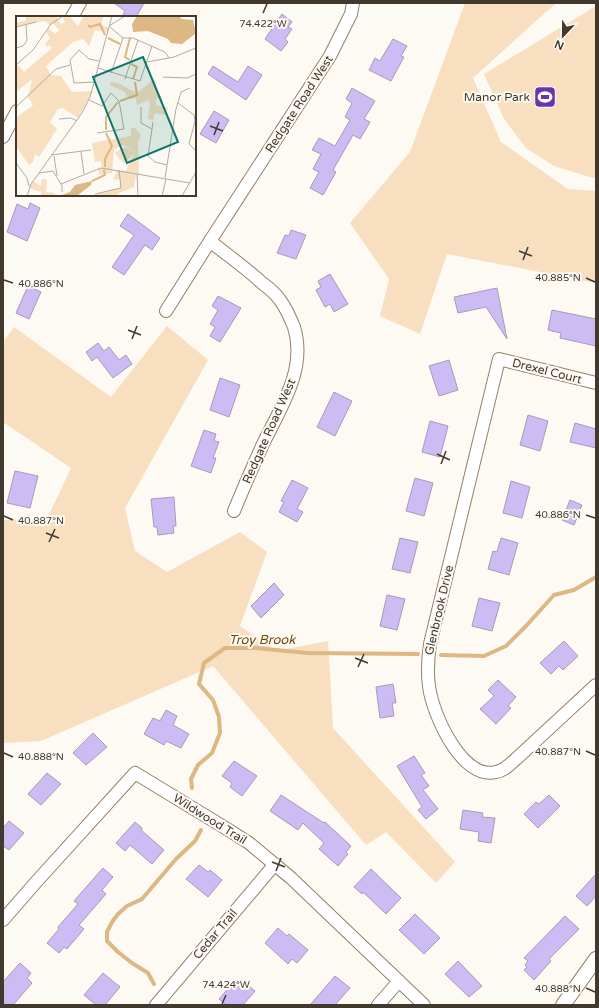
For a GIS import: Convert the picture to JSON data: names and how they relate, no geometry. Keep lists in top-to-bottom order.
{
  "streets": {
    "street": [
      "Redgate Road West",
      "Drexel Court",
      "Glenbrook Drive",
      "Wildwood Trail",
      "Cedar Trail"
    ]
  },
  "crossings": [
    ["Drexel Court", "Glenbrook Drive"],
    ["Wildwood Trail", "Cedar Trail"]
  ],
  "water": ["Troy Brook"],
  "places": {
    "sports": ["Manor Park"]
  },
  "north": "bottom",
  "coordinates": [
    "74.422°W",
    "40.885°N",
    "40.886°N",
    "40.887°N",
    "40.888°N",
    "74.424°W"
  ]
}
